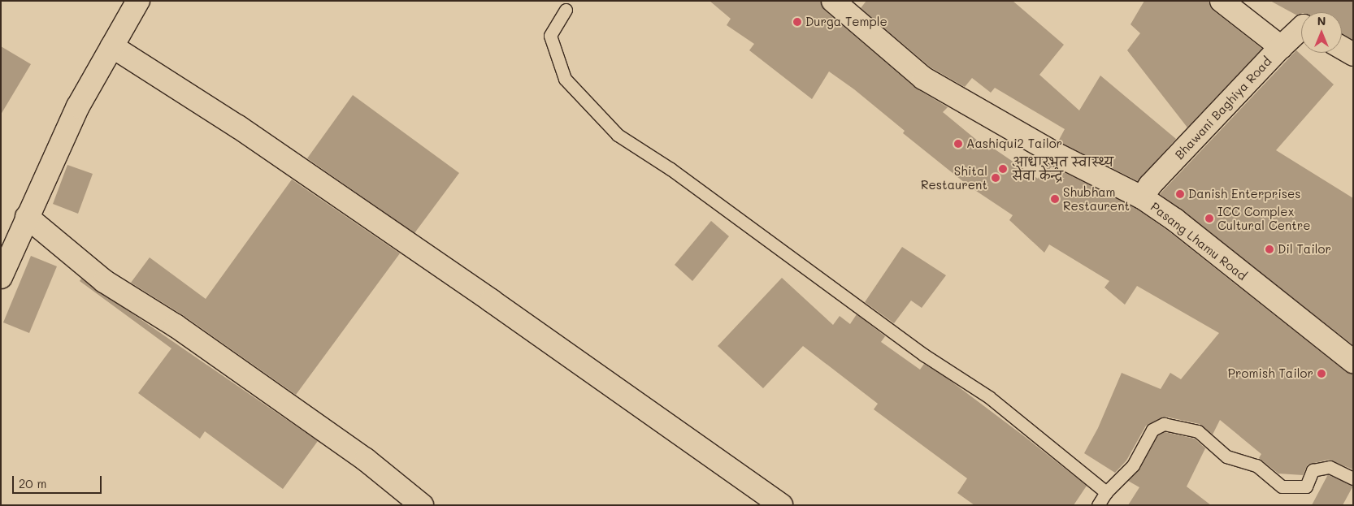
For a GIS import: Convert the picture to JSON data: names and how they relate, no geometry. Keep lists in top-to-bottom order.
{
  "streets": {
    "street": ["Bhawani Baghiya Road", "Pasang Lhamu Road"]
  },
  "crossings": [
    ["Bhawani Baghiya Road", "Pasang Lhamu Road"]
  ],
  "places": [
    "Durga Temple",
    "Aashiqui2 Tailor",
    "आधारभुत स्वास्थ्य सेवा केन्द्र",
    "Shital Restaurent",
    "Danish Enterprises",
    "Shubham Restaurent",
    "ICC Complex Cultural Centre",
    "Dil Tailor",
    "Promish Tailor"
  ],
  "scale_bar": "20 m",
  "north": "top"
}
